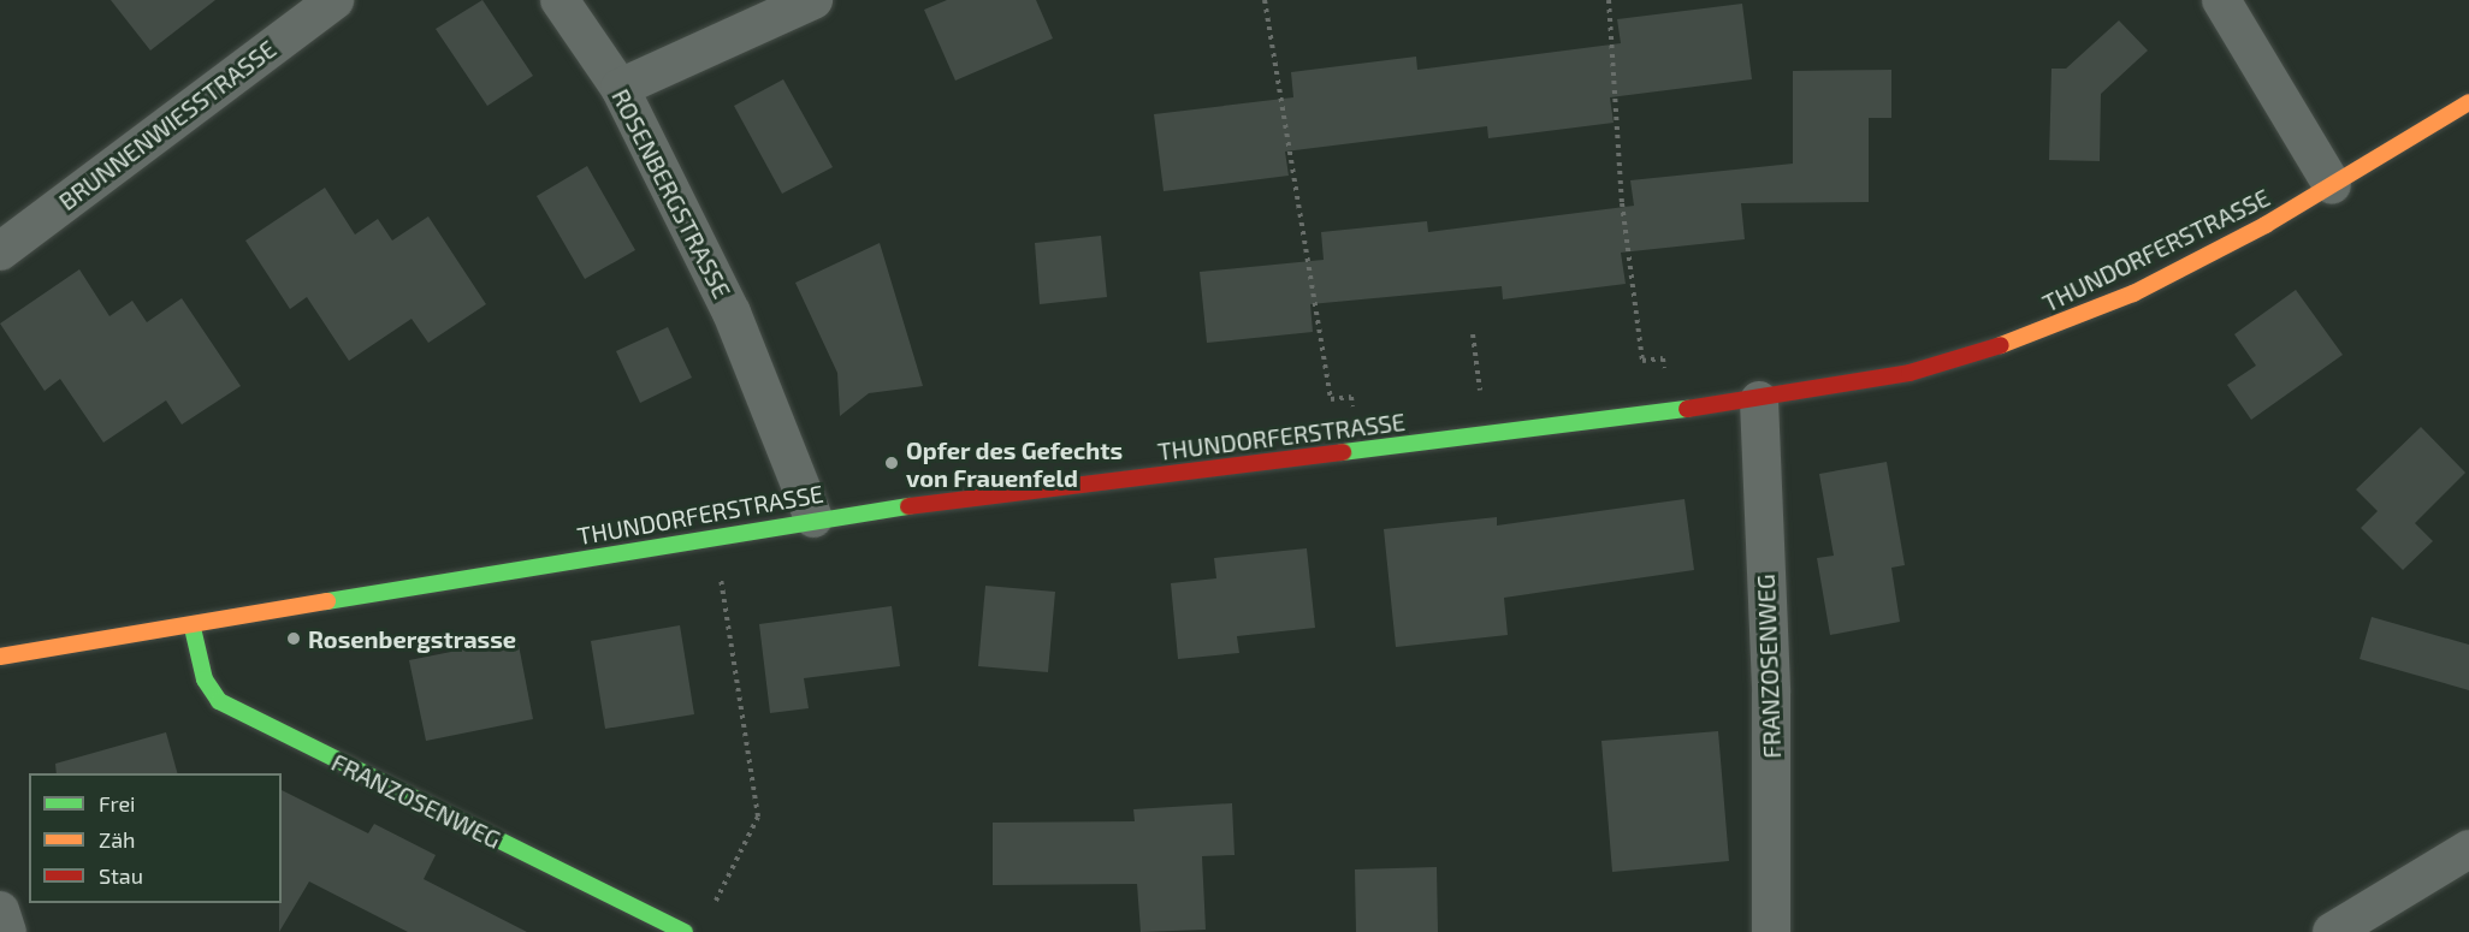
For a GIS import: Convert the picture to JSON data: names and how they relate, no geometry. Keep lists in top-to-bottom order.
{
  "streets": {
    "street": [
      "BRUNNENWIESSTRASSE",
      "ROSENBERGSTRASSE",
      "THUNDORFERSTRASSE",
      "FRANZOSENWEG"
    ]
  },
  "crossings": [
    ["ROSENBERGSTRASSE", "THUNDORFERSTRASSE"],
    ["THUNDORFERSTRASSE", "FRANZOSENWEG"]
  ],
  "places": ["Opfer des Gefechts von Frauenfeld", "Rosenbergstrasse"],
  "legend": ["Frei", "Zäh", "Stau"]
}
